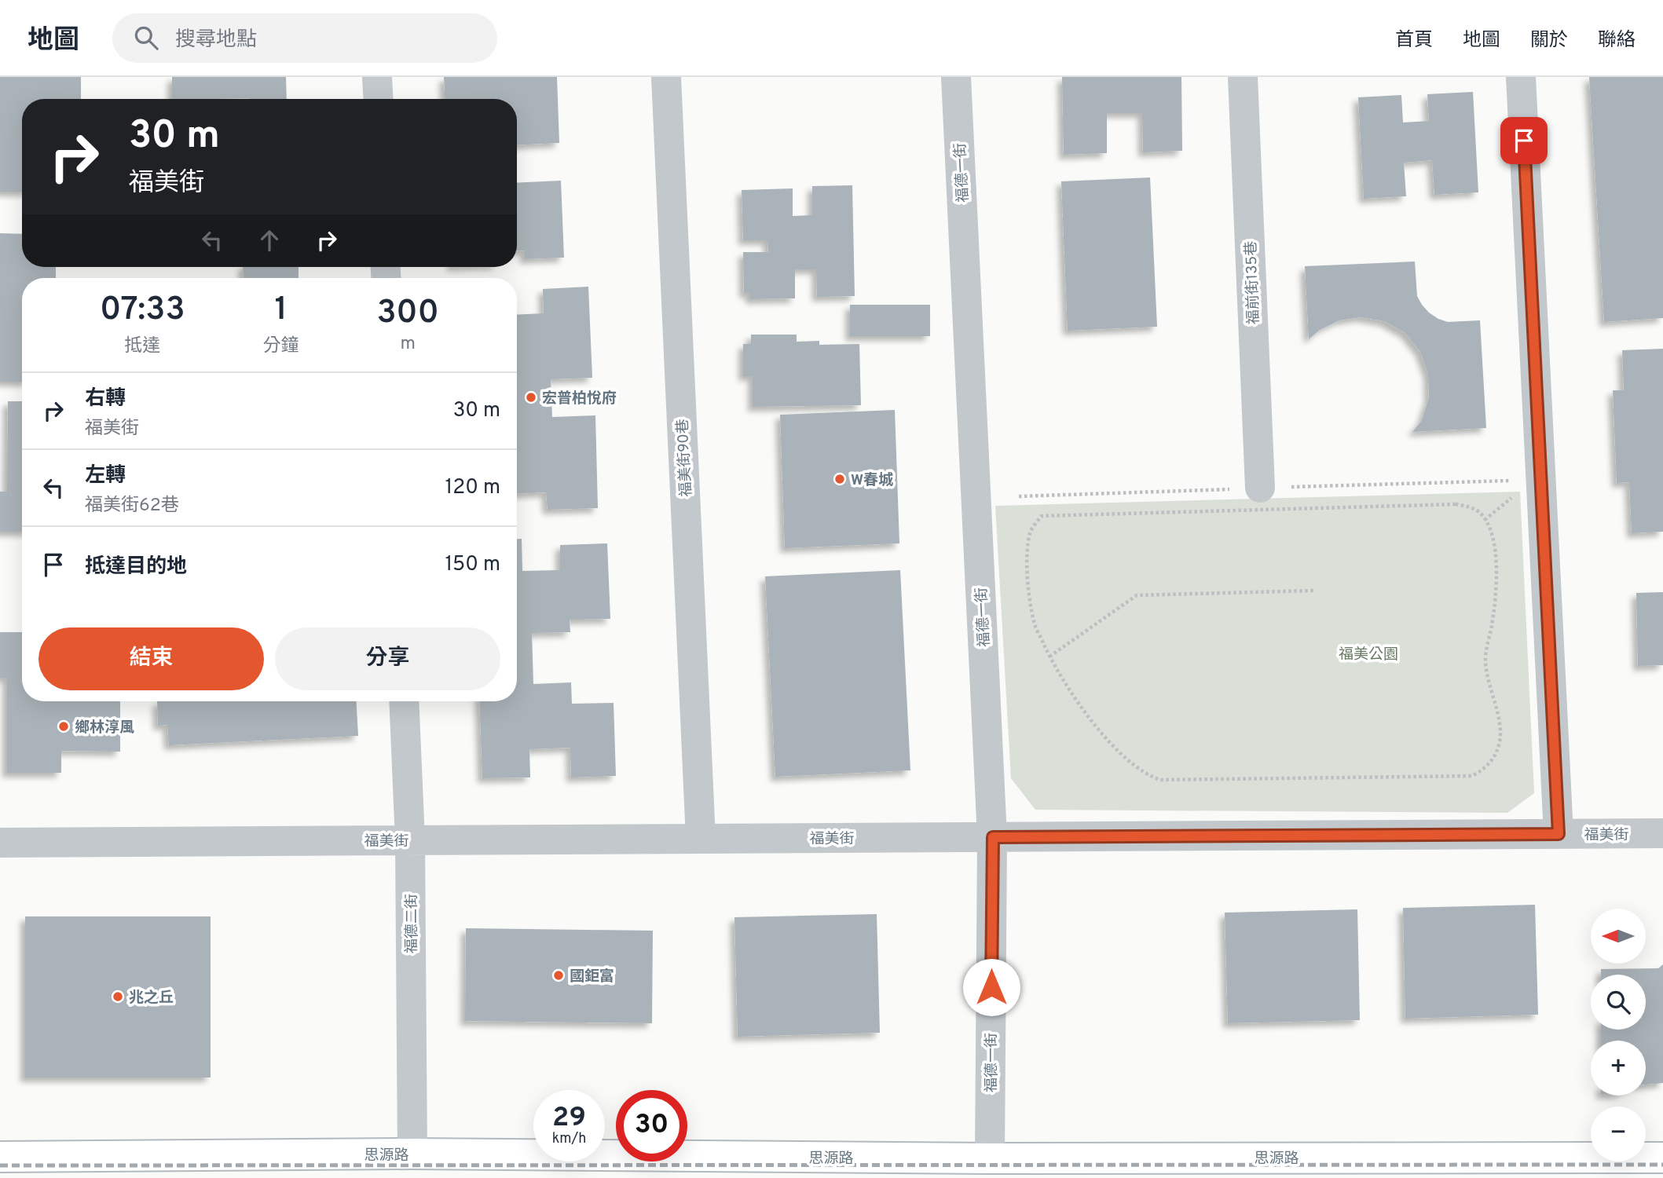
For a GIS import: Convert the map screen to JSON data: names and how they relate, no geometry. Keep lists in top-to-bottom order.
{
  "streets": {
    "main road": ["思源路"],
    "street": [
      "福德一街",
      "福前街135巷",
      "福美街90巷",
      "福美街",
      "福德二街"
    ]
  },
  "crossings": [
    ["福德一街", "福美街"],
    ["福德一街", "思源路"],
    ["福美街90巷", "福美街"],
    ["福美街", "福德二街"],
    ["福德二街", "思源路"]
  ],
  "parks": ["福美公園"],
  "places": [
    "宏普柏悅府",
    "W春城",
    "鄉林淳風",
    "國鉅富",
    "兆之丘"
  ],
  "north": "left",
  "page": {
    "header": "地圖",
    "search": "搜尋地點",
    "nav": [
      "首頁",
      "地圖",
      "關於",
      "聯絡"
    ],
    "turn": ["30 m", "福美街"],
    "eta": [
      "07:33",
      "抵達",
      "1",
      "分鐘",
      "300",
      "m"
    ],
    "list": [
      {
        "name": "右轉",
        "note": "福美街",
        "value": "30 m"
      },
      {
        "name": "左轉",
        "note": "福美街62巷",
        "value": "120 m"
      },
      {
        "name": "抵達目的地",
        "value": "150 m"
      }
    ],
    "buttons": ["結束", "分享"],
    "map_buttons": ["+", "−"],
    "speed": "29 km/h",
    "limit": "30"
  }
}
